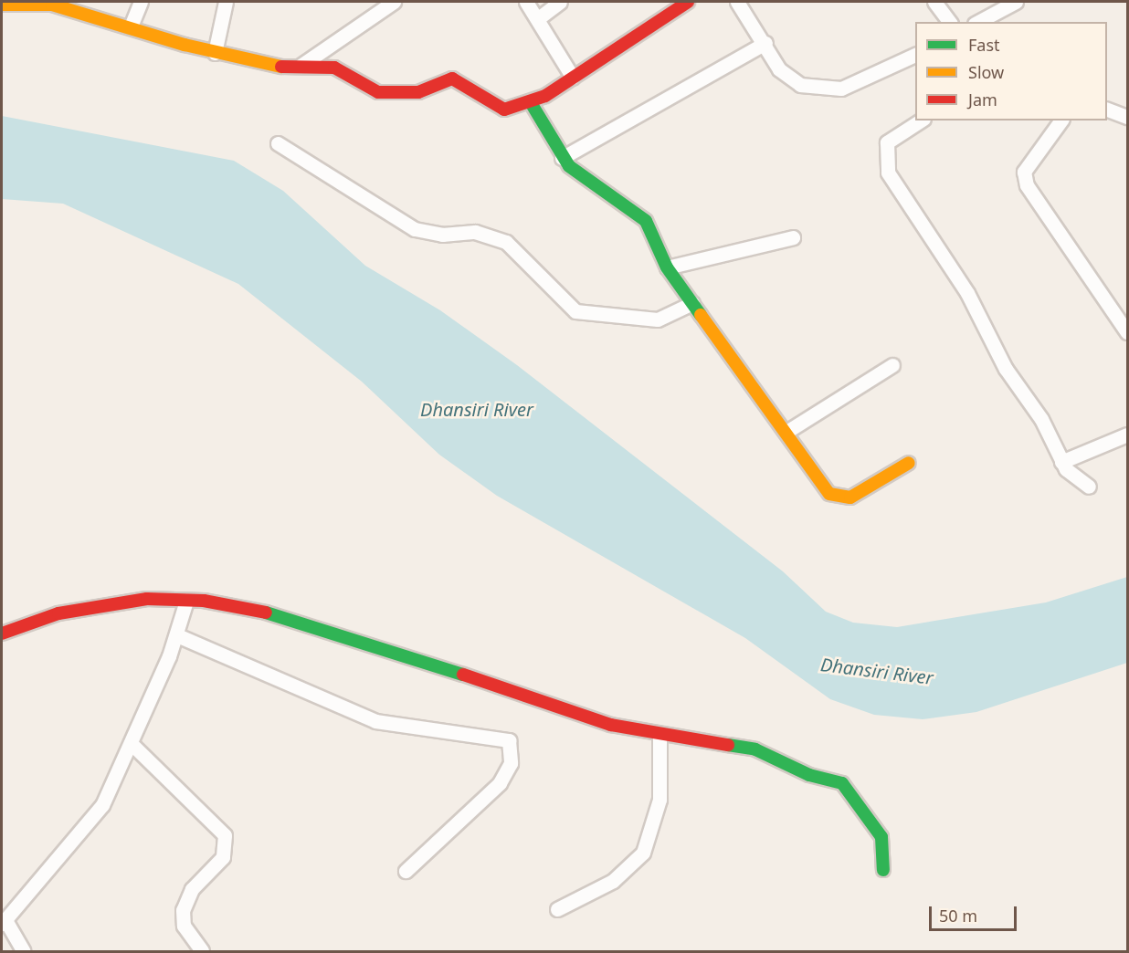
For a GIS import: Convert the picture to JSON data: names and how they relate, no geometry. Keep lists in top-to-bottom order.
{
  "water": ["Dhansiri River"],
  "legend": ["Fast", "Slow", "Jam"],
  "scale_bar": "50 m"
}
